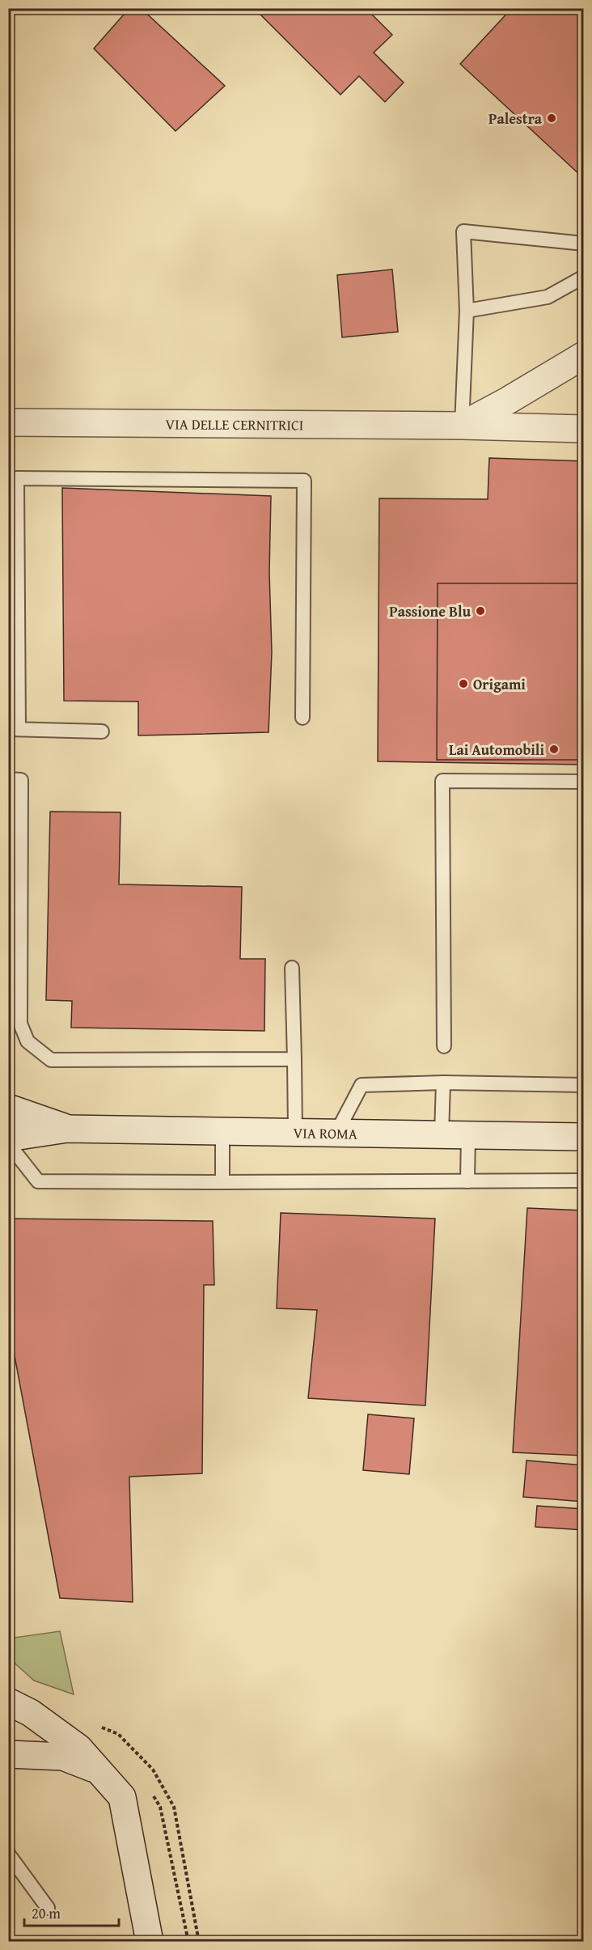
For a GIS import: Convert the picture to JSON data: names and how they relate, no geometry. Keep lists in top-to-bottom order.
{
  "streets": {
    "main road": ["VIA DELLE CERNITRICI", "VIA ROMA"]
  },
  "places": [
    "Palestra",
    "Passione Blu",
    "Origami",
    "Lai Automobili"
  ],
  "scale_bar": "20 m"
}
